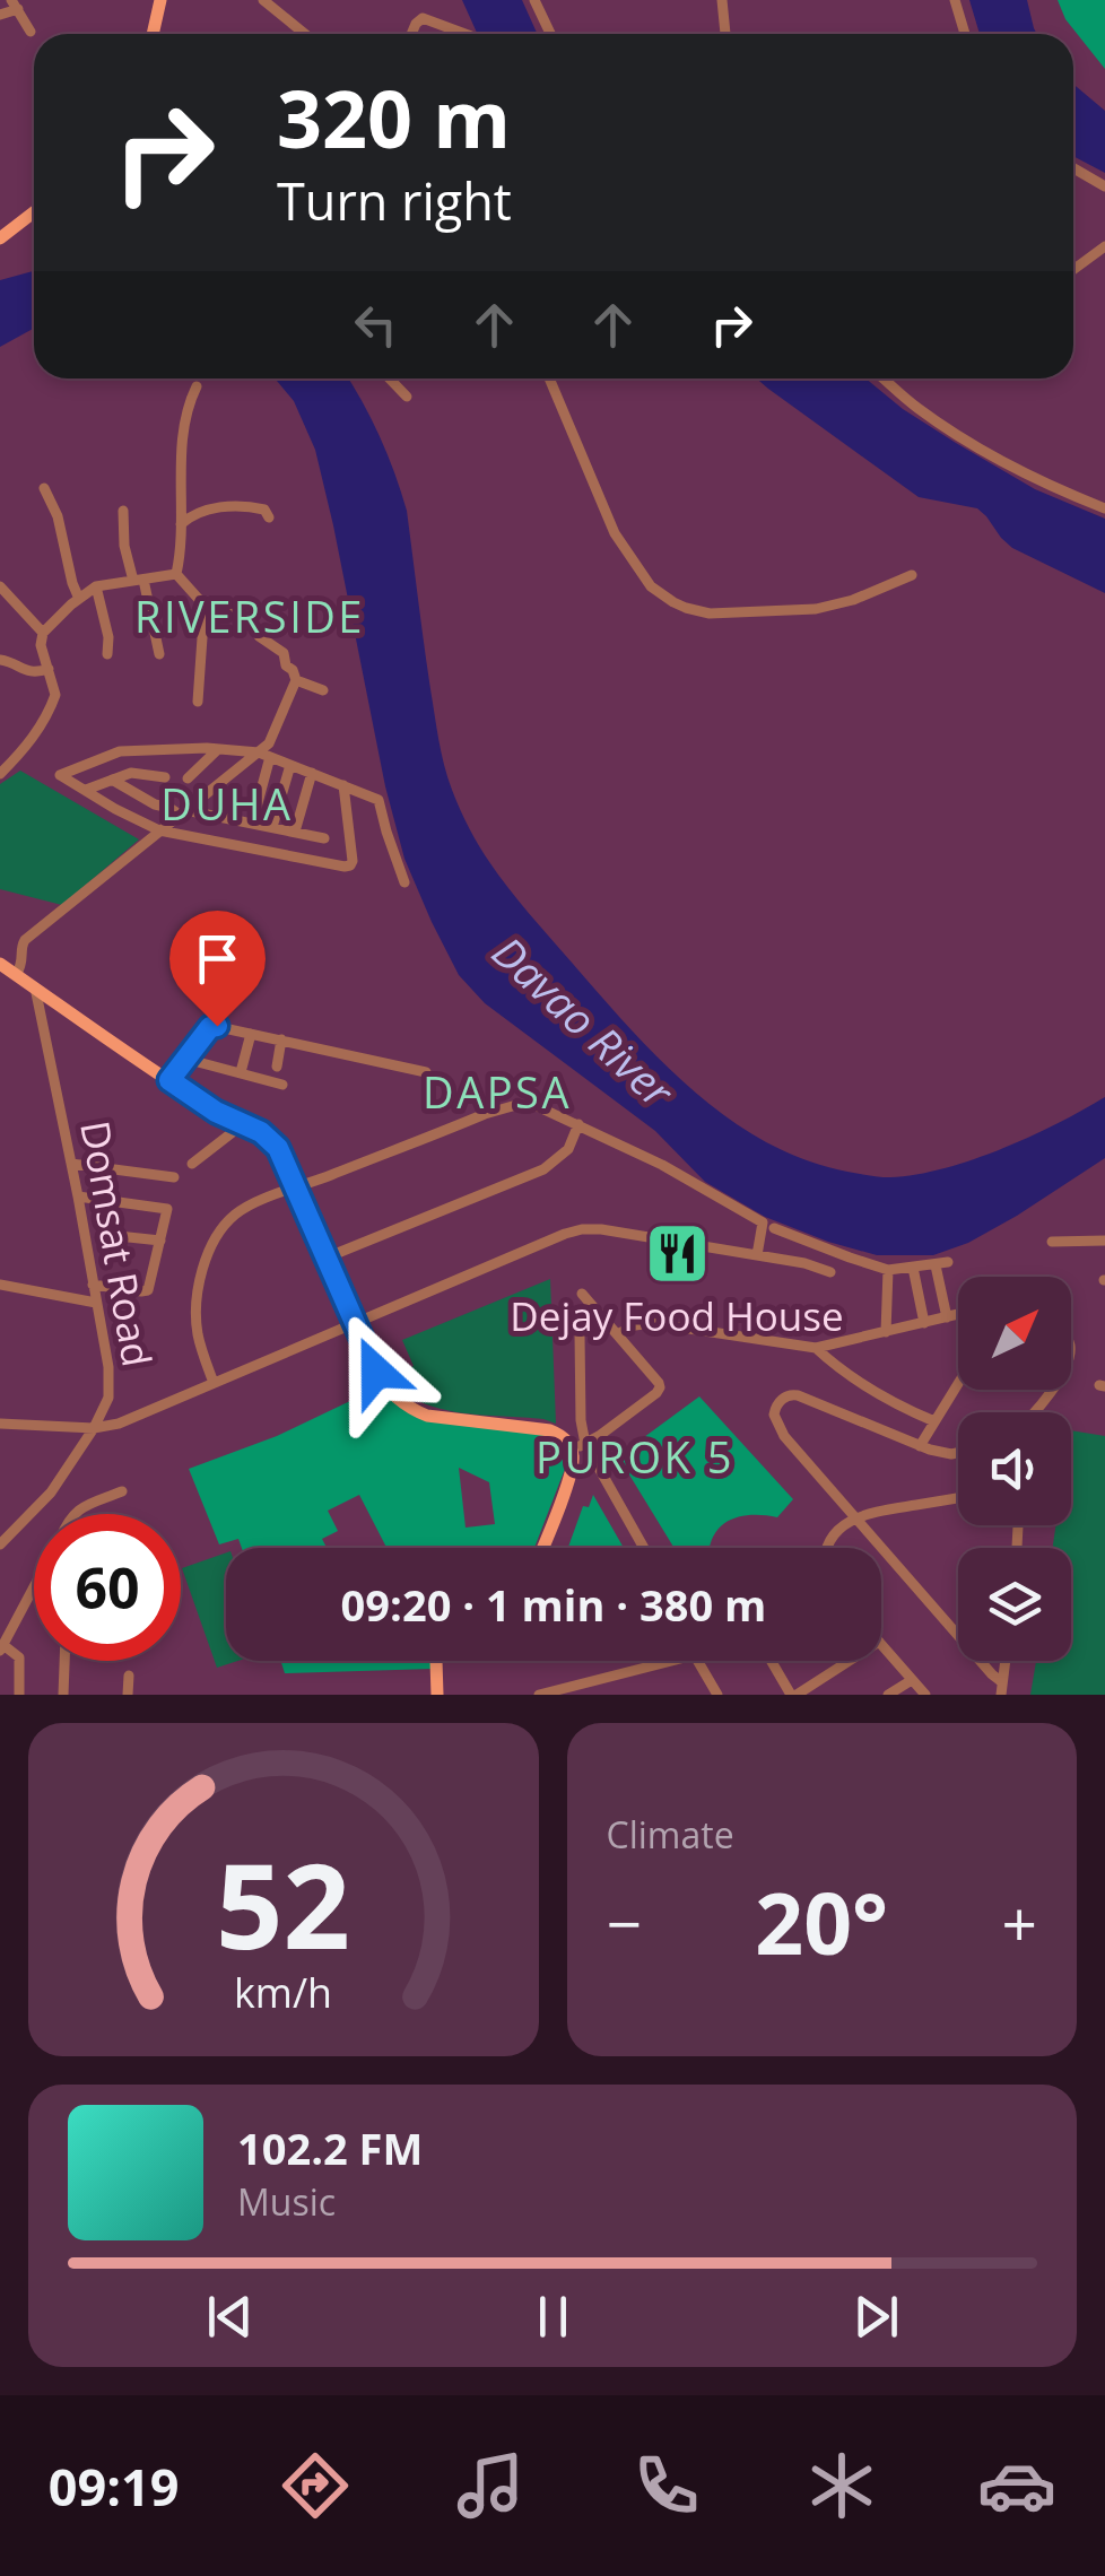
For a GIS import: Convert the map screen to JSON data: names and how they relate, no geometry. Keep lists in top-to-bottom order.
{
  "streets": {
    "street": ["Domsat Road"]
  },
  "districts": [
    "RIVERSIDE",
    "DUHA",
    "DAPSA",
    "PUROK 5"
  ],
  "water": ["Davao River"],
  "places": {
    "restaurant": ["Dejay Food House"]
  },
  "north": "top right",
  "page": {
    "turn": ["320 m", "Turn right"],
    "limit": "60",
    "trip": "09:20 · 1 min · 380 m",
    "tile": "Climate",
    "heat": ["−", "20°", "+"],
    "song": ["102.2 FM", "Music"],
    "tabs": "09:19",
    "gauge": ["52", "km/h"]
  }
}
